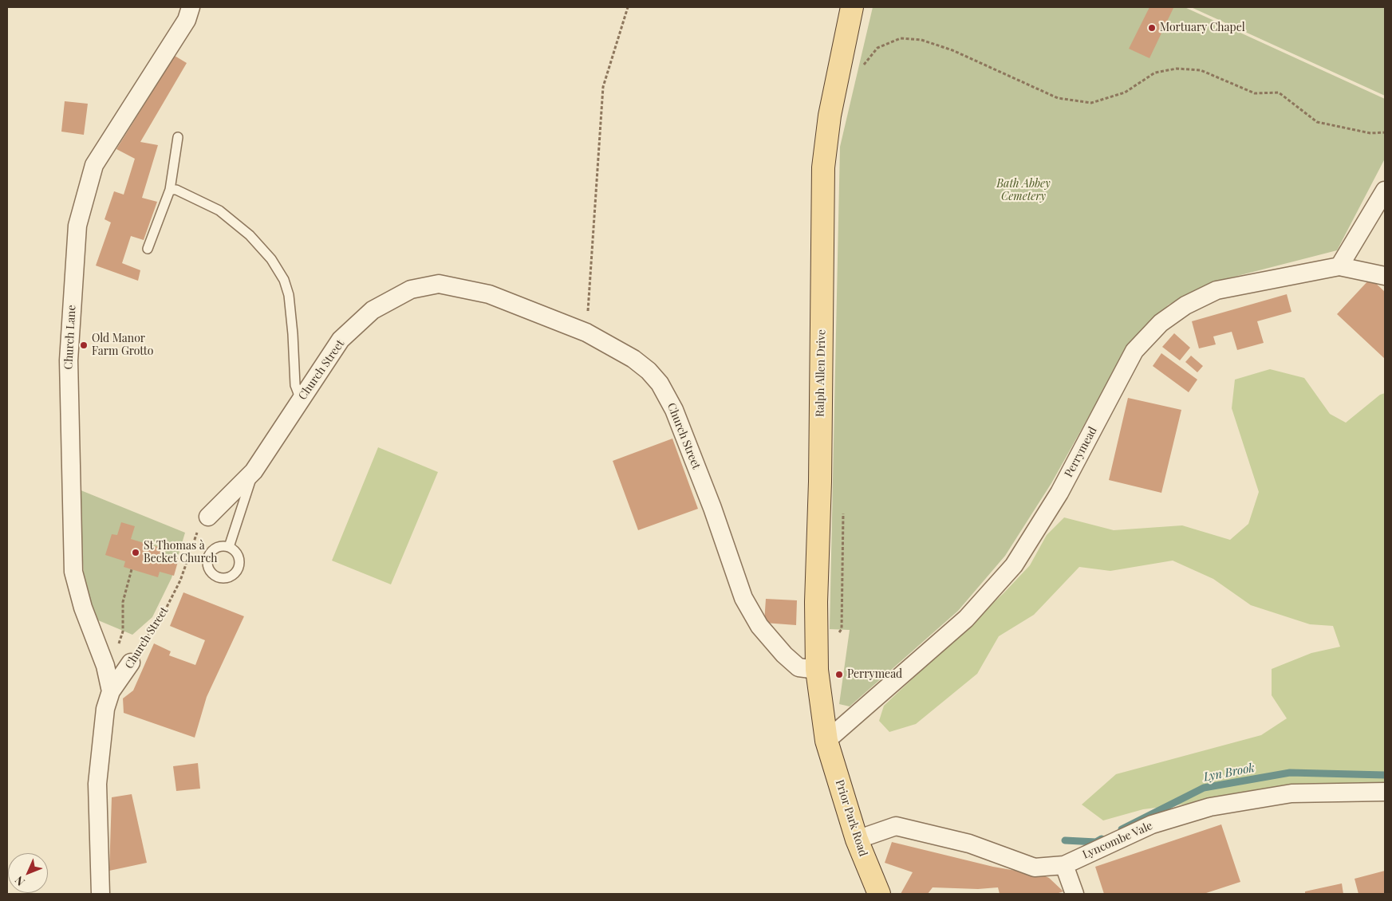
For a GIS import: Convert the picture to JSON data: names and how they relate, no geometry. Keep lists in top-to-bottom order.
{
  "streets": {
    "main road": ["Ralph Allen Drive", "Prior Park Road"],
    "street": [
      "Church Lane",
      "Church Street",
      "Perrymead",
      "Lyncombe Vale"
    ]
  },
  "crossings": [
    ["Church Lane", "Church Street"],
    ["Church Street", "Ralph Allen Drive"],
    ["Ralph Allen Drive", "Perrymead"],
    ["Ralph Allen Drive", "Prior Park Road"],
    ["Perrymead", "Prior Park Road"],
    ["Prior Park Road", "Lyncombe Vale"]
  ],
  "water": ["Lyn Brook"],
  "parks": ["Bath Abbey Cemetery"],
  "places": [
    "Mortuary Chapel",
    "Old Manor Farm Grotto",
    "St Thomas à Becket Church",
    "Perrymead"
  ],
  "north": "bottom left"
}
